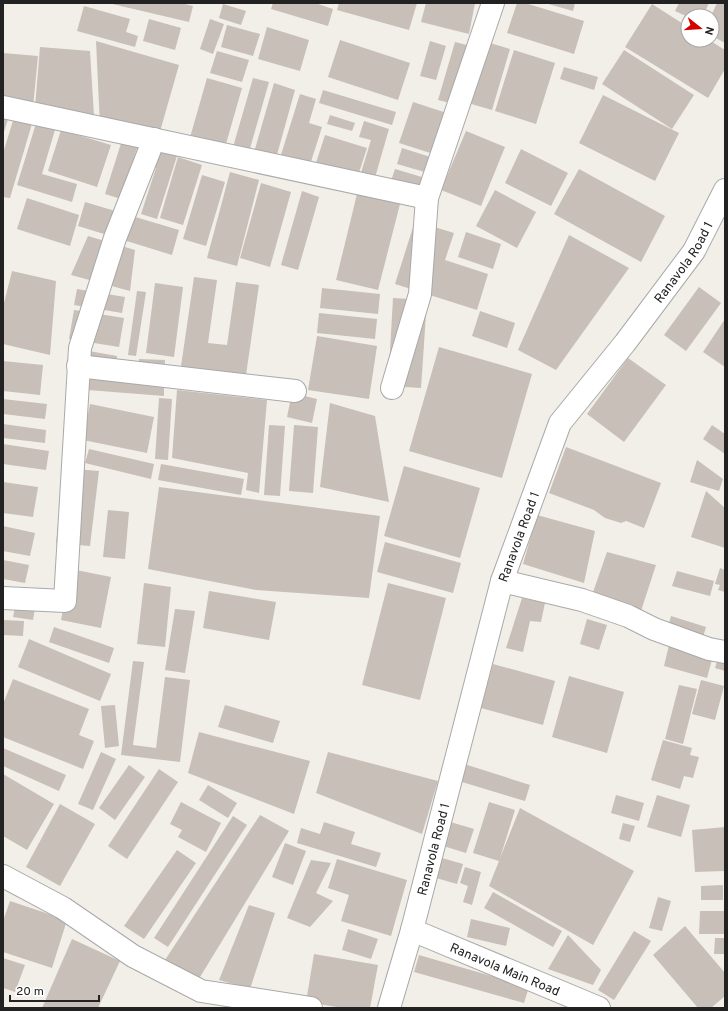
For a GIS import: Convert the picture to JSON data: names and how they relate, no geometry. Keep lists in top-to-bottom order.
{
  "streets": {
    "street": ["Ranavola Road 1", "Ranavola Main Road"]
  },
  "crossings": [
    ["Ranavola Road 1", "Ranavola Main Road"]
  ],
  "scale_bar": "20 m",
  "north": "right"
}
